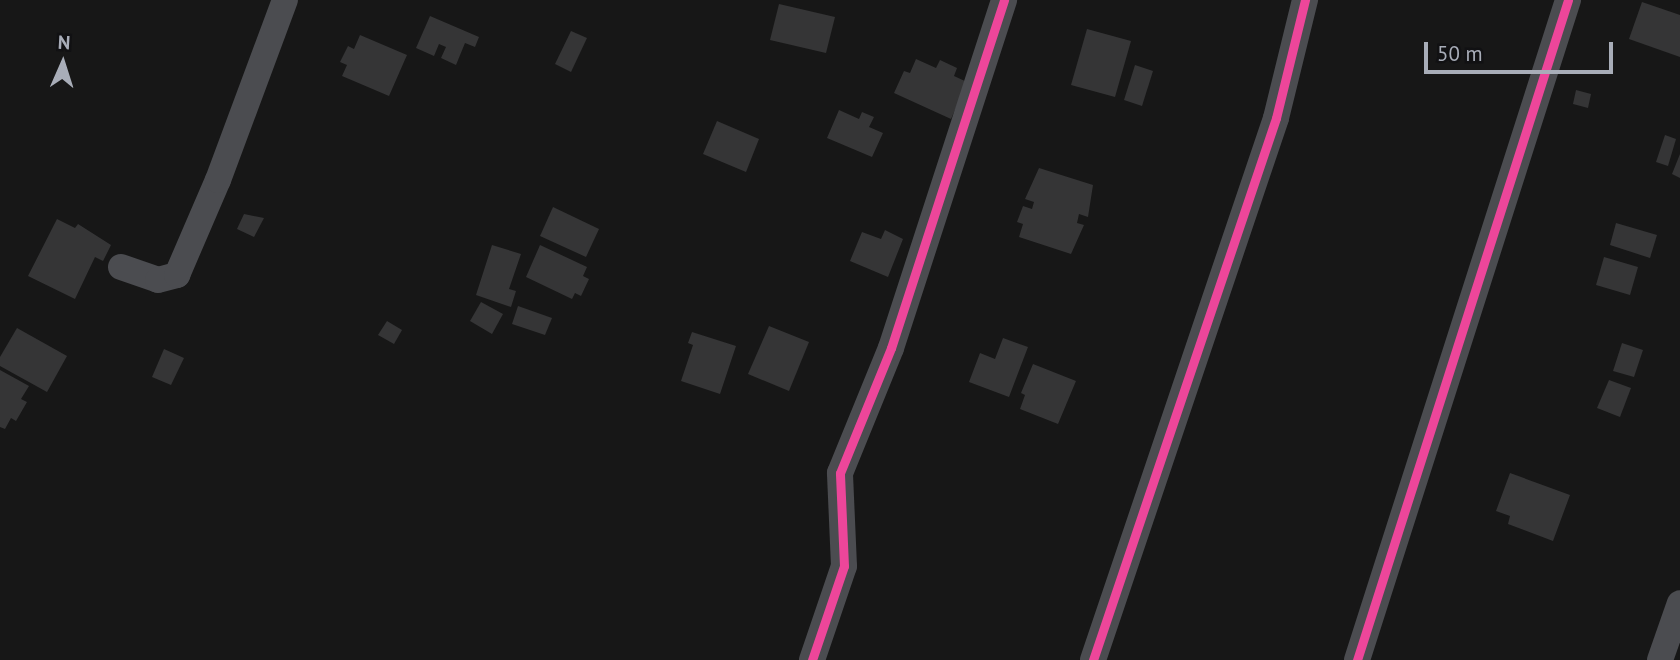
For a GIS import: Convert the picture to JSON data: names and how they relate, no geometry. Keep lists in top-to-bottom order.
{
  "scale_bar": "50 m",
  "north": "top"
}
